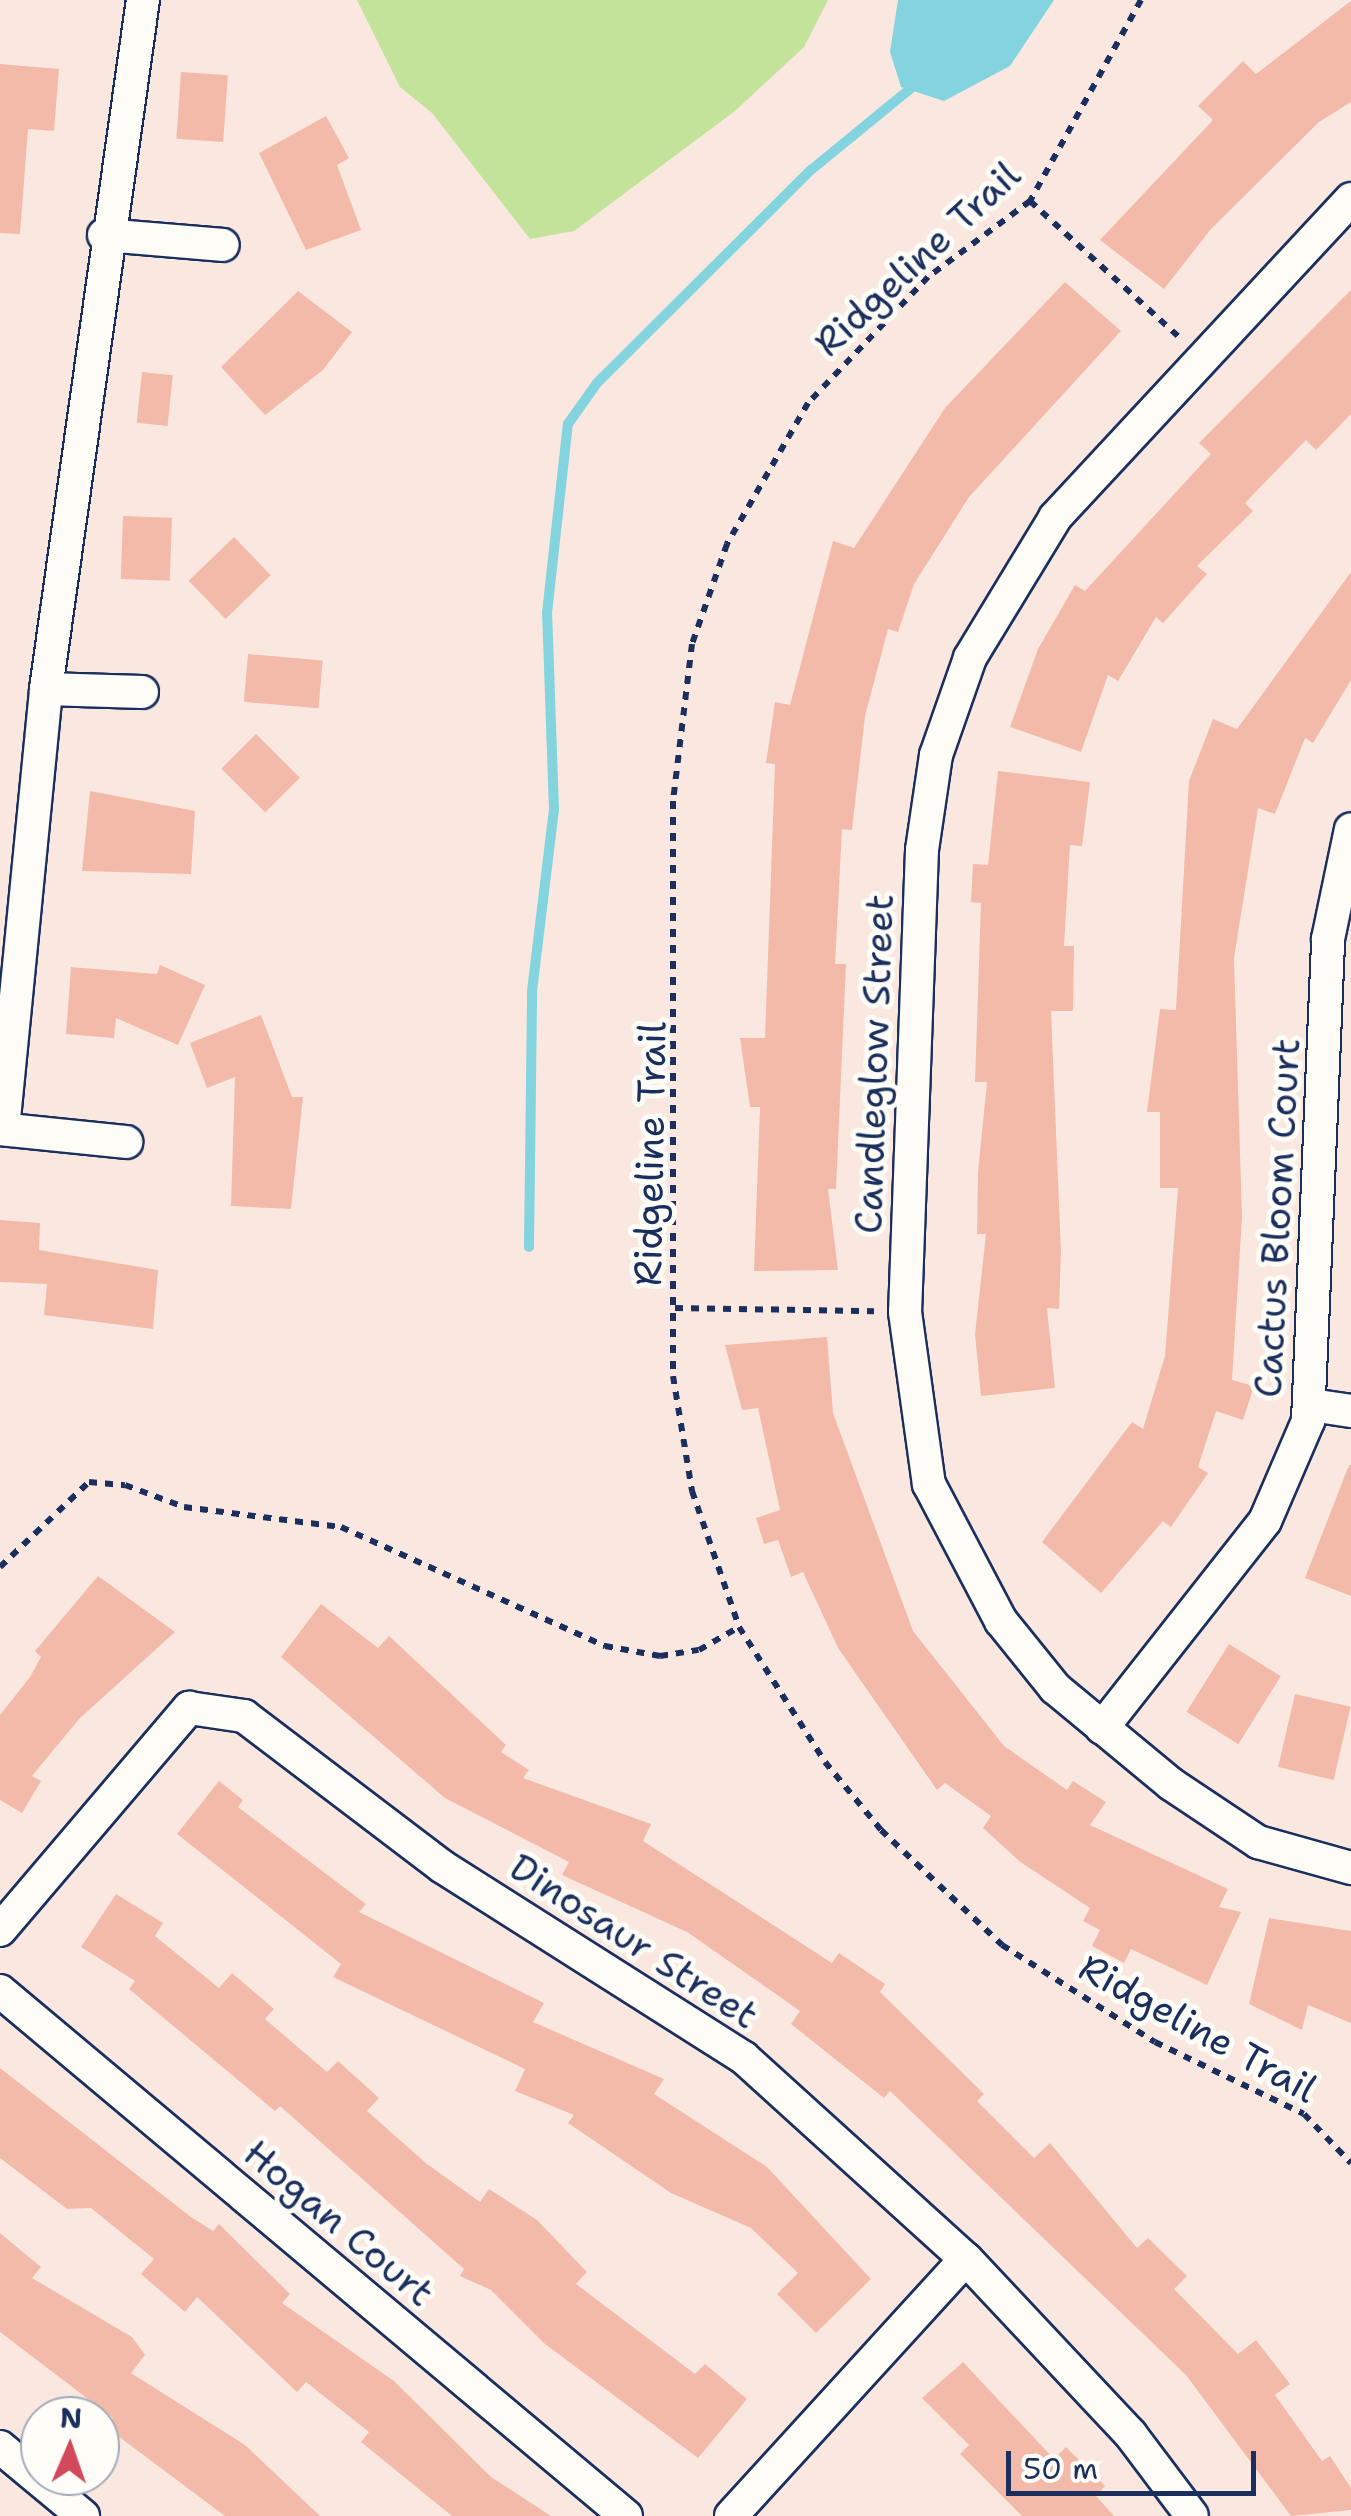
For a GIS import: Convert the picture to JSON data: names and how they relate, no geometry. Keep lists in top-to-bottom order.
{
  "streets": {
    "street": [
      "Candleglow Street",
      "Cactus Bloom Court",
      "Dinosaur Street",
      "Hogan Court"
    ],
    "path": ["Ridgeline Trail"]
  },
  "crossings": [
    ["Candleglow Street", "Cactus Bloom Court"]
  ],
  "scale_bar": "50 m",
  "north": "top"
}
